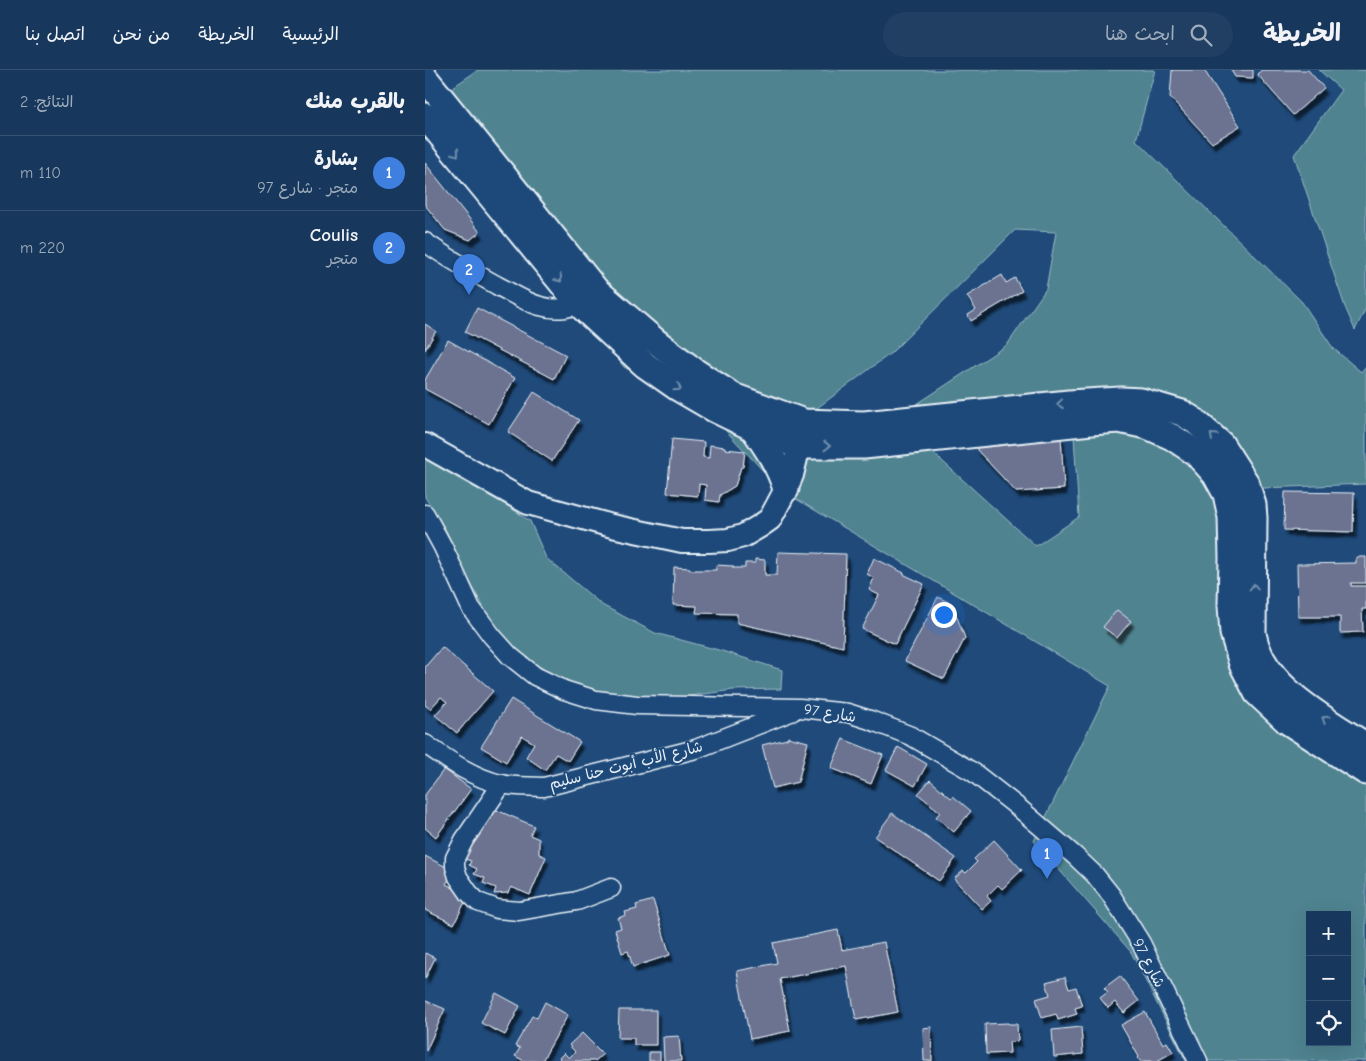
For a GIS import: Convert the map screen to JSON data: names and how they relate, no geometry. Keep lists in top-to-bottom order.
{
  "streets": {
    "street": ["شارع 97", "شارع الأب أبوت حنا سليم"]
  },
  "crossings": [
    ["شارع 97", "شارع الأب أبوت حنا سليم"]
  ],
  "page": {
    "header": "الخريطة",
    "search": "ابحث هنا",
    "nav": [
      "الرئيسية",
      "الخريطة",
      "من نحن",
      "اتصل بنا"
    ],
    "heading": ["بالقرب منك", "النتائج: 2"],
    "list": [
      {
        "mark": "1",
        "name": "بشارة",
        "note": "متجر · شارع 97",
        "value": "110 m"
      },
      {
        "mark": "2",
        "name": "Coulis",
        "note": "متجر",
        "value": "220 m"
      }
    ],
    "pins": ["2", "1"],
    "map_buttons": ["+", "−"]
  }
}
